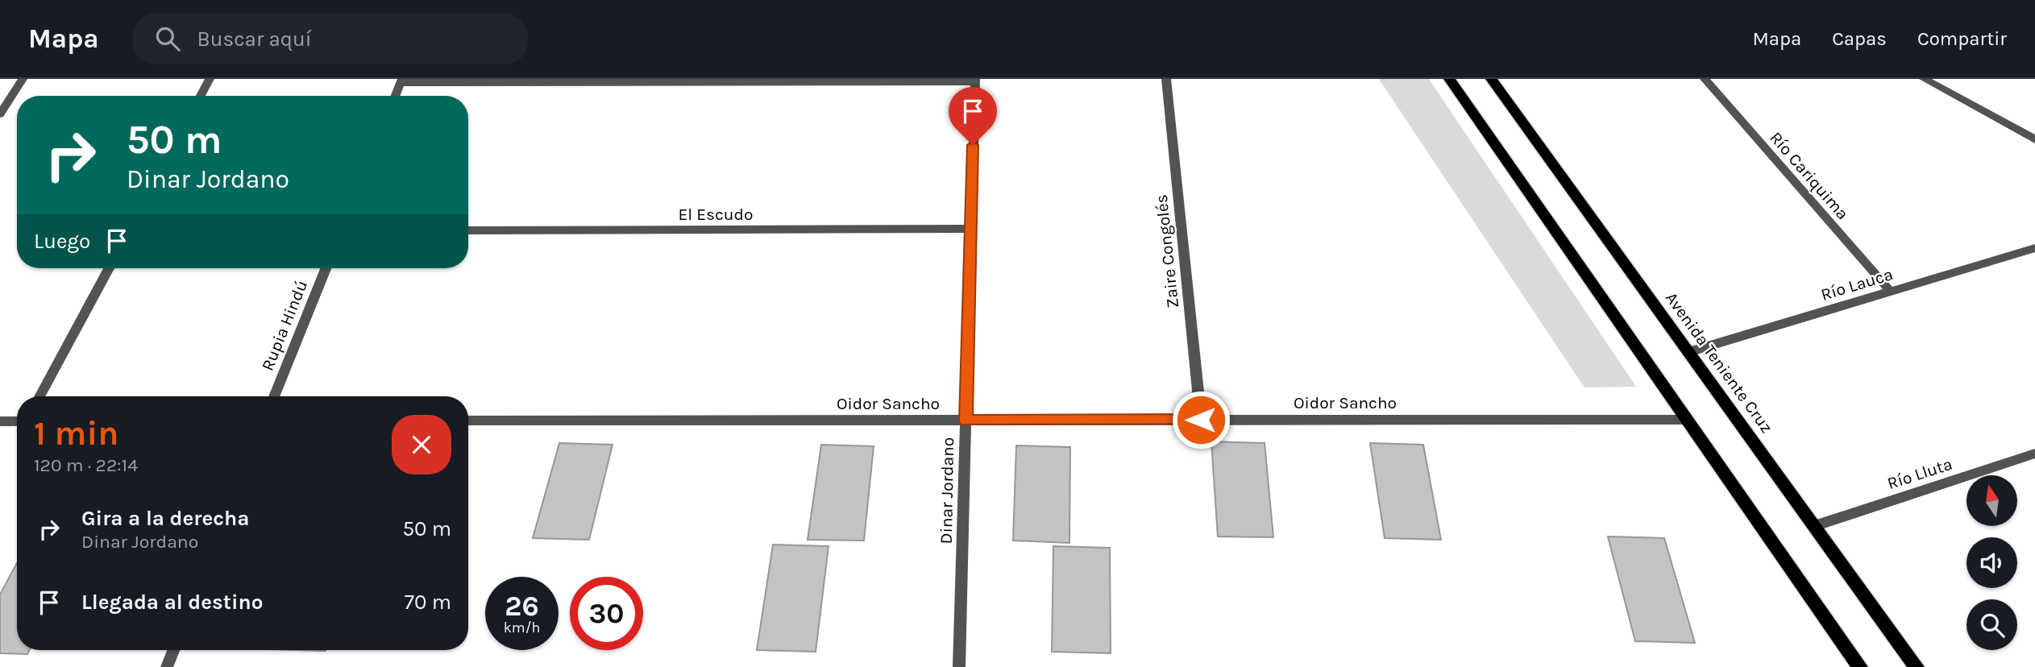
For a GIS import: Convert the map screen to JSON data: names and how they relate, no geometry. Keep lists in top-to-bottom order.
{
  "streets": {
    "main road": ["Avenida Teniente Cruz"],
    "street": [
      "Río Cariquima",
      "El Escudo",
      "Zaire Congolés",
      "Río Lauca",
      "Rupia Hindú",
      "Oidor Sancho",
      "Río Lluta",
      "Dinar Jordano"
    ]
  },
  "crossings": [
    ["Río Cariquima", "Río Lauca"],
    ["El Escudo", "Dinar Jordano"],
    ["Zaire Congolés", "Oidor Sancho"],
    ["Río Lauca", "Avenida Teniente Cruz"],
    ["Avenida Teniente Cruz", "Río Lluta"],
    ["Oidor Sancho", "Dinar Jordano"]
  ],
  "north": "top",
  "page": {
    "header": "Mapa",
    "search": "Buscar aquí",
    "nav": ["Mapa", "Capas", "Compartir"],
    "turn": ["50 m", "Dinar Jordano"],
    "then": "Luego",
    "heading": ["1 min", "120 m · 22:14"],
    "list": [
      {
        "name": "Gira a la derecha",
        "note": "Dinar Jordano",
        "value": "50 m"
      },
      {
        "name": "Llegada al destino",
        "value": "70 m"
      }
    ],
    "speed": "26 km/h",
    "limit": "30"
  }
}
